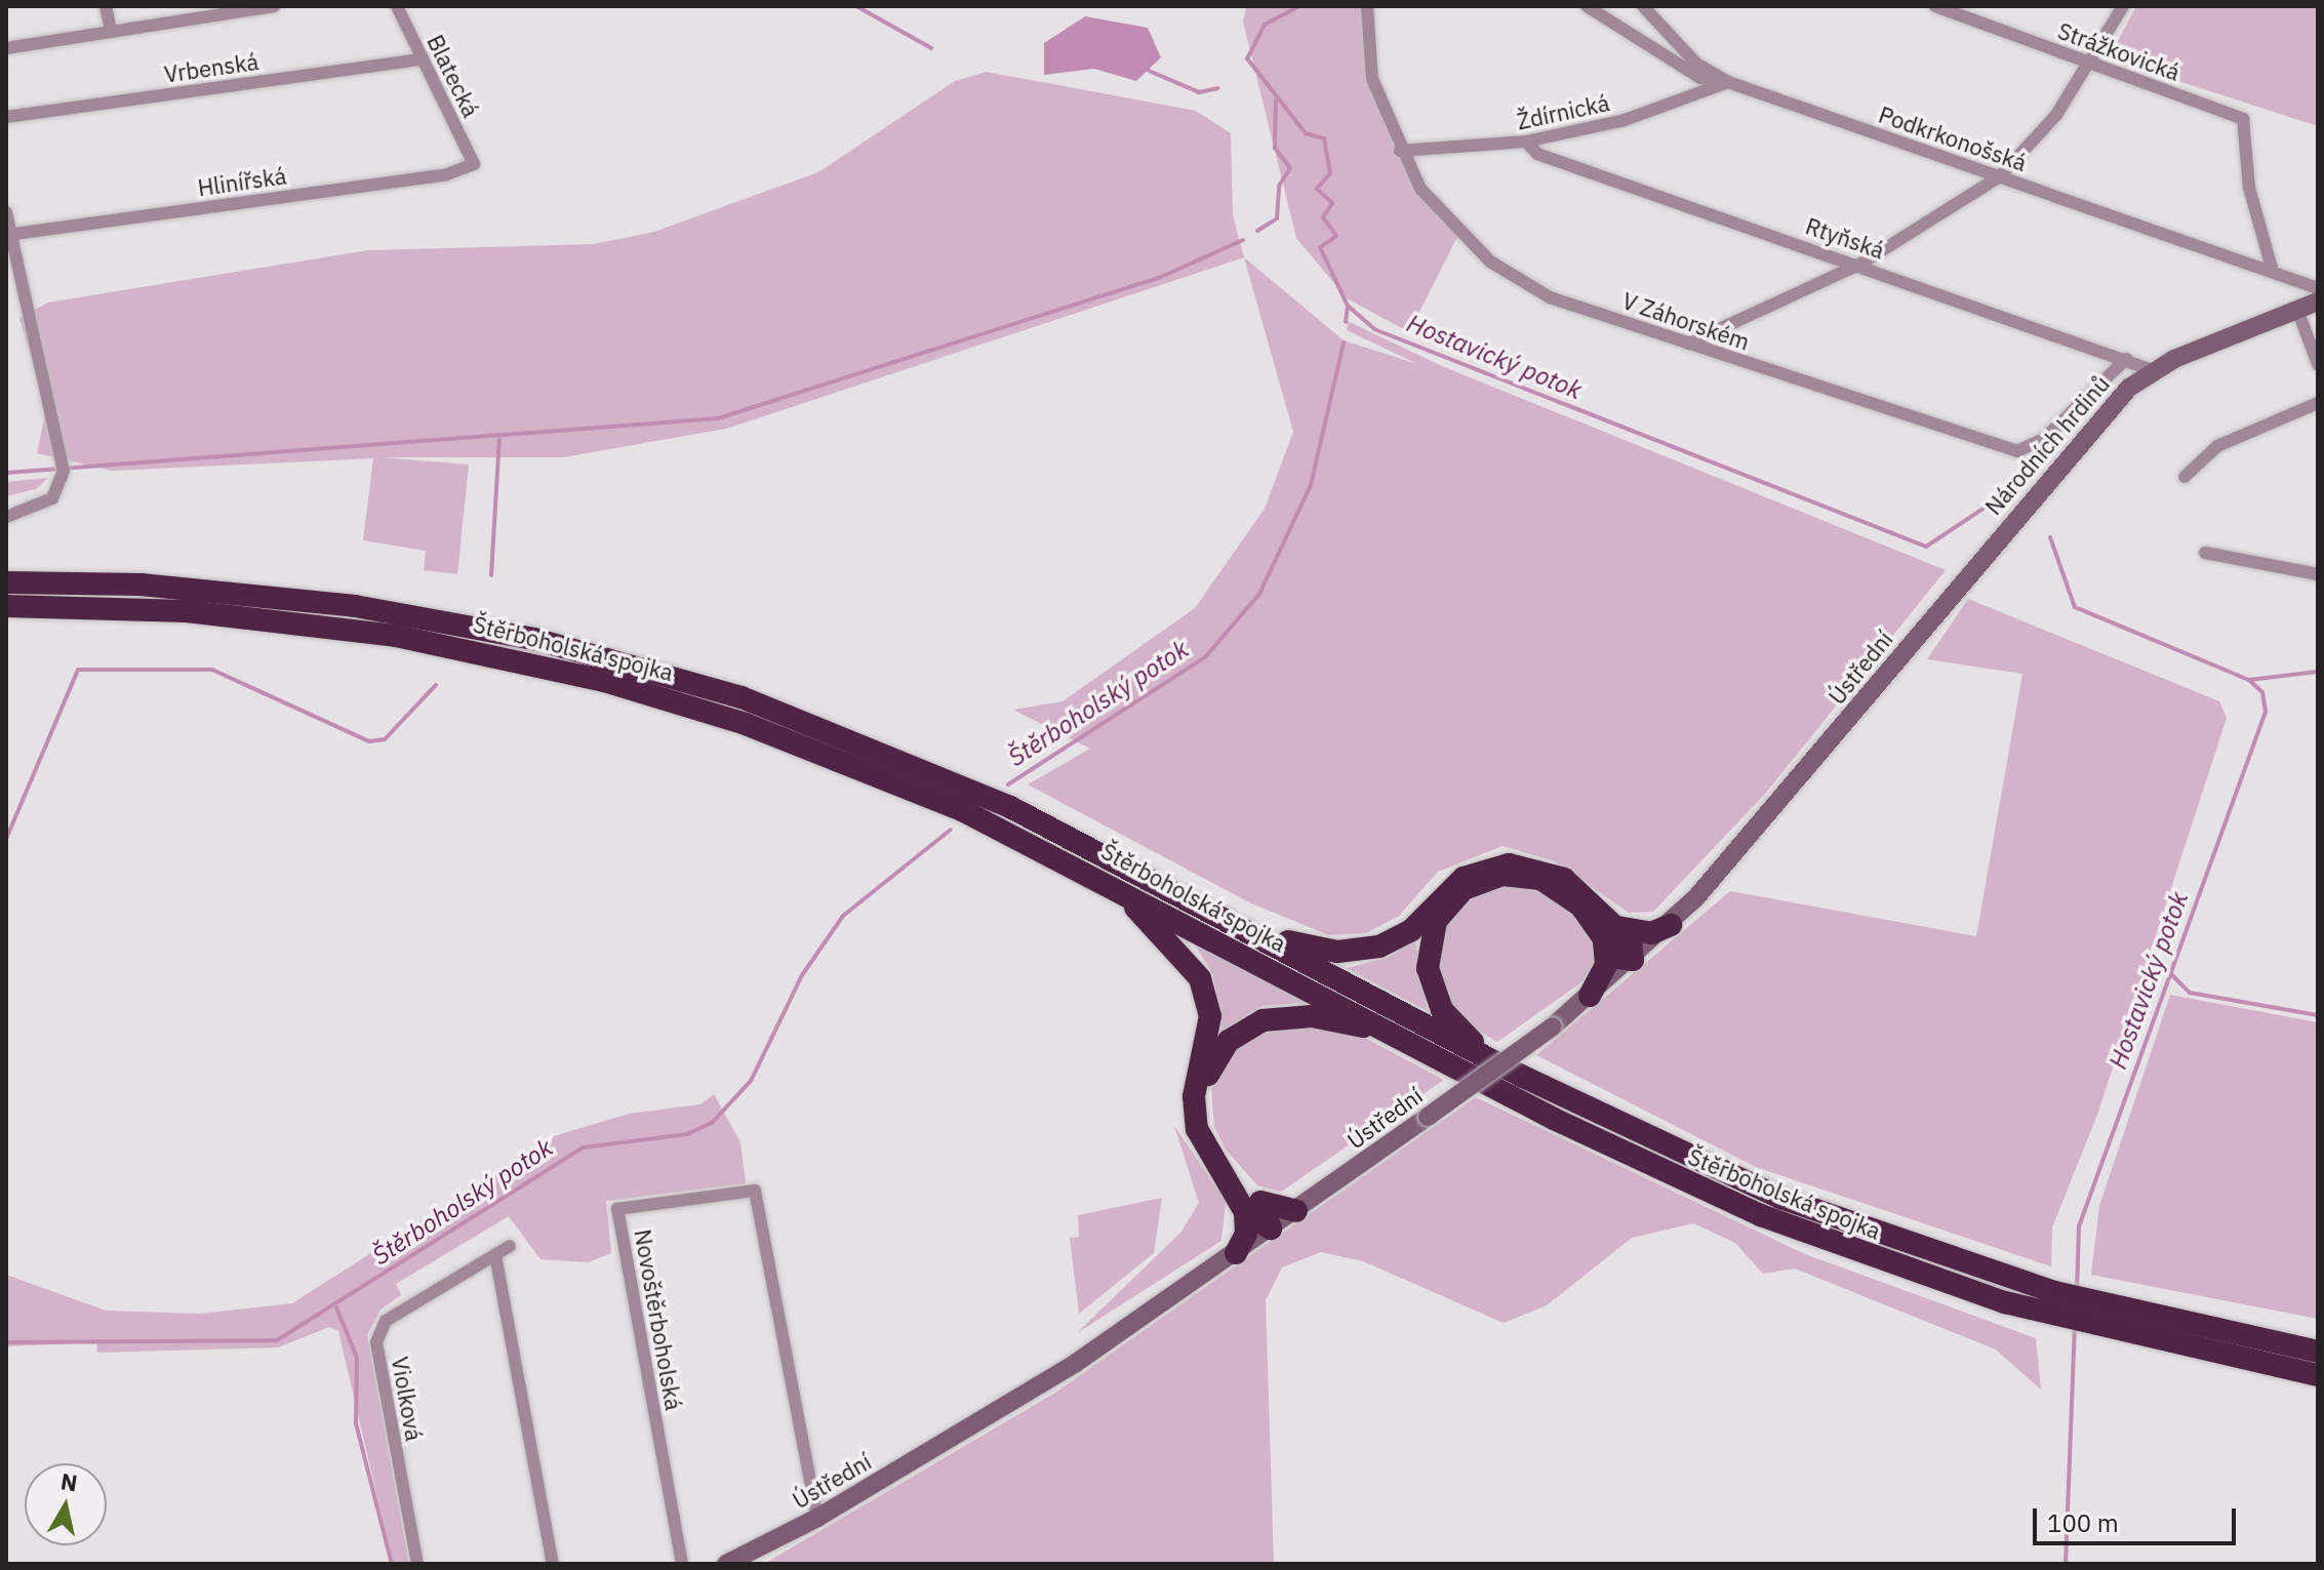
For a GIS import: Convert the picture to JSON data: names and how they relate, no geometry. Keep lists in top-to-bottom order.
{
  "streets": {
    "highway": ["Štěrboholská spojka"],
    "street": [
      "Strážkovická",
      "Vrbenská",
      "Blatecká",
      "Ždírnická",
      "Podkrkonošská",
      "Hlinířská",
      "Rtyňská",
      "V Záhorském",
      "Národních hrdinů",
      "Ústřední",
      "Novoštěrboholská",
      "Violková"
    ]
  },
  "crossings": [
    ["Strážkovická", "Podkrkonošská"],
    ["Vrbenská", "Blatecká"],
    ["Blatecká", "Hlinířská"],
    ["Ždírnická", "Podkrkonošská"],
    ["Ždírnická", "Rtyňská"],
    ["Ždírnická", "V Záhorském"],
    ["Rtyňská", "V Záhorském"],
    ["Rtyňská", "Národních hrdinů"],
    ["Národních hrdinů", "Ústřední"],
    ["Ústřední", "Novoštěrboholská"]
  ],
  "water": ["Hostavický potok", "Štěrboholský potok"],
  "scale_bar": "100 m",
  "north": "top"
}
